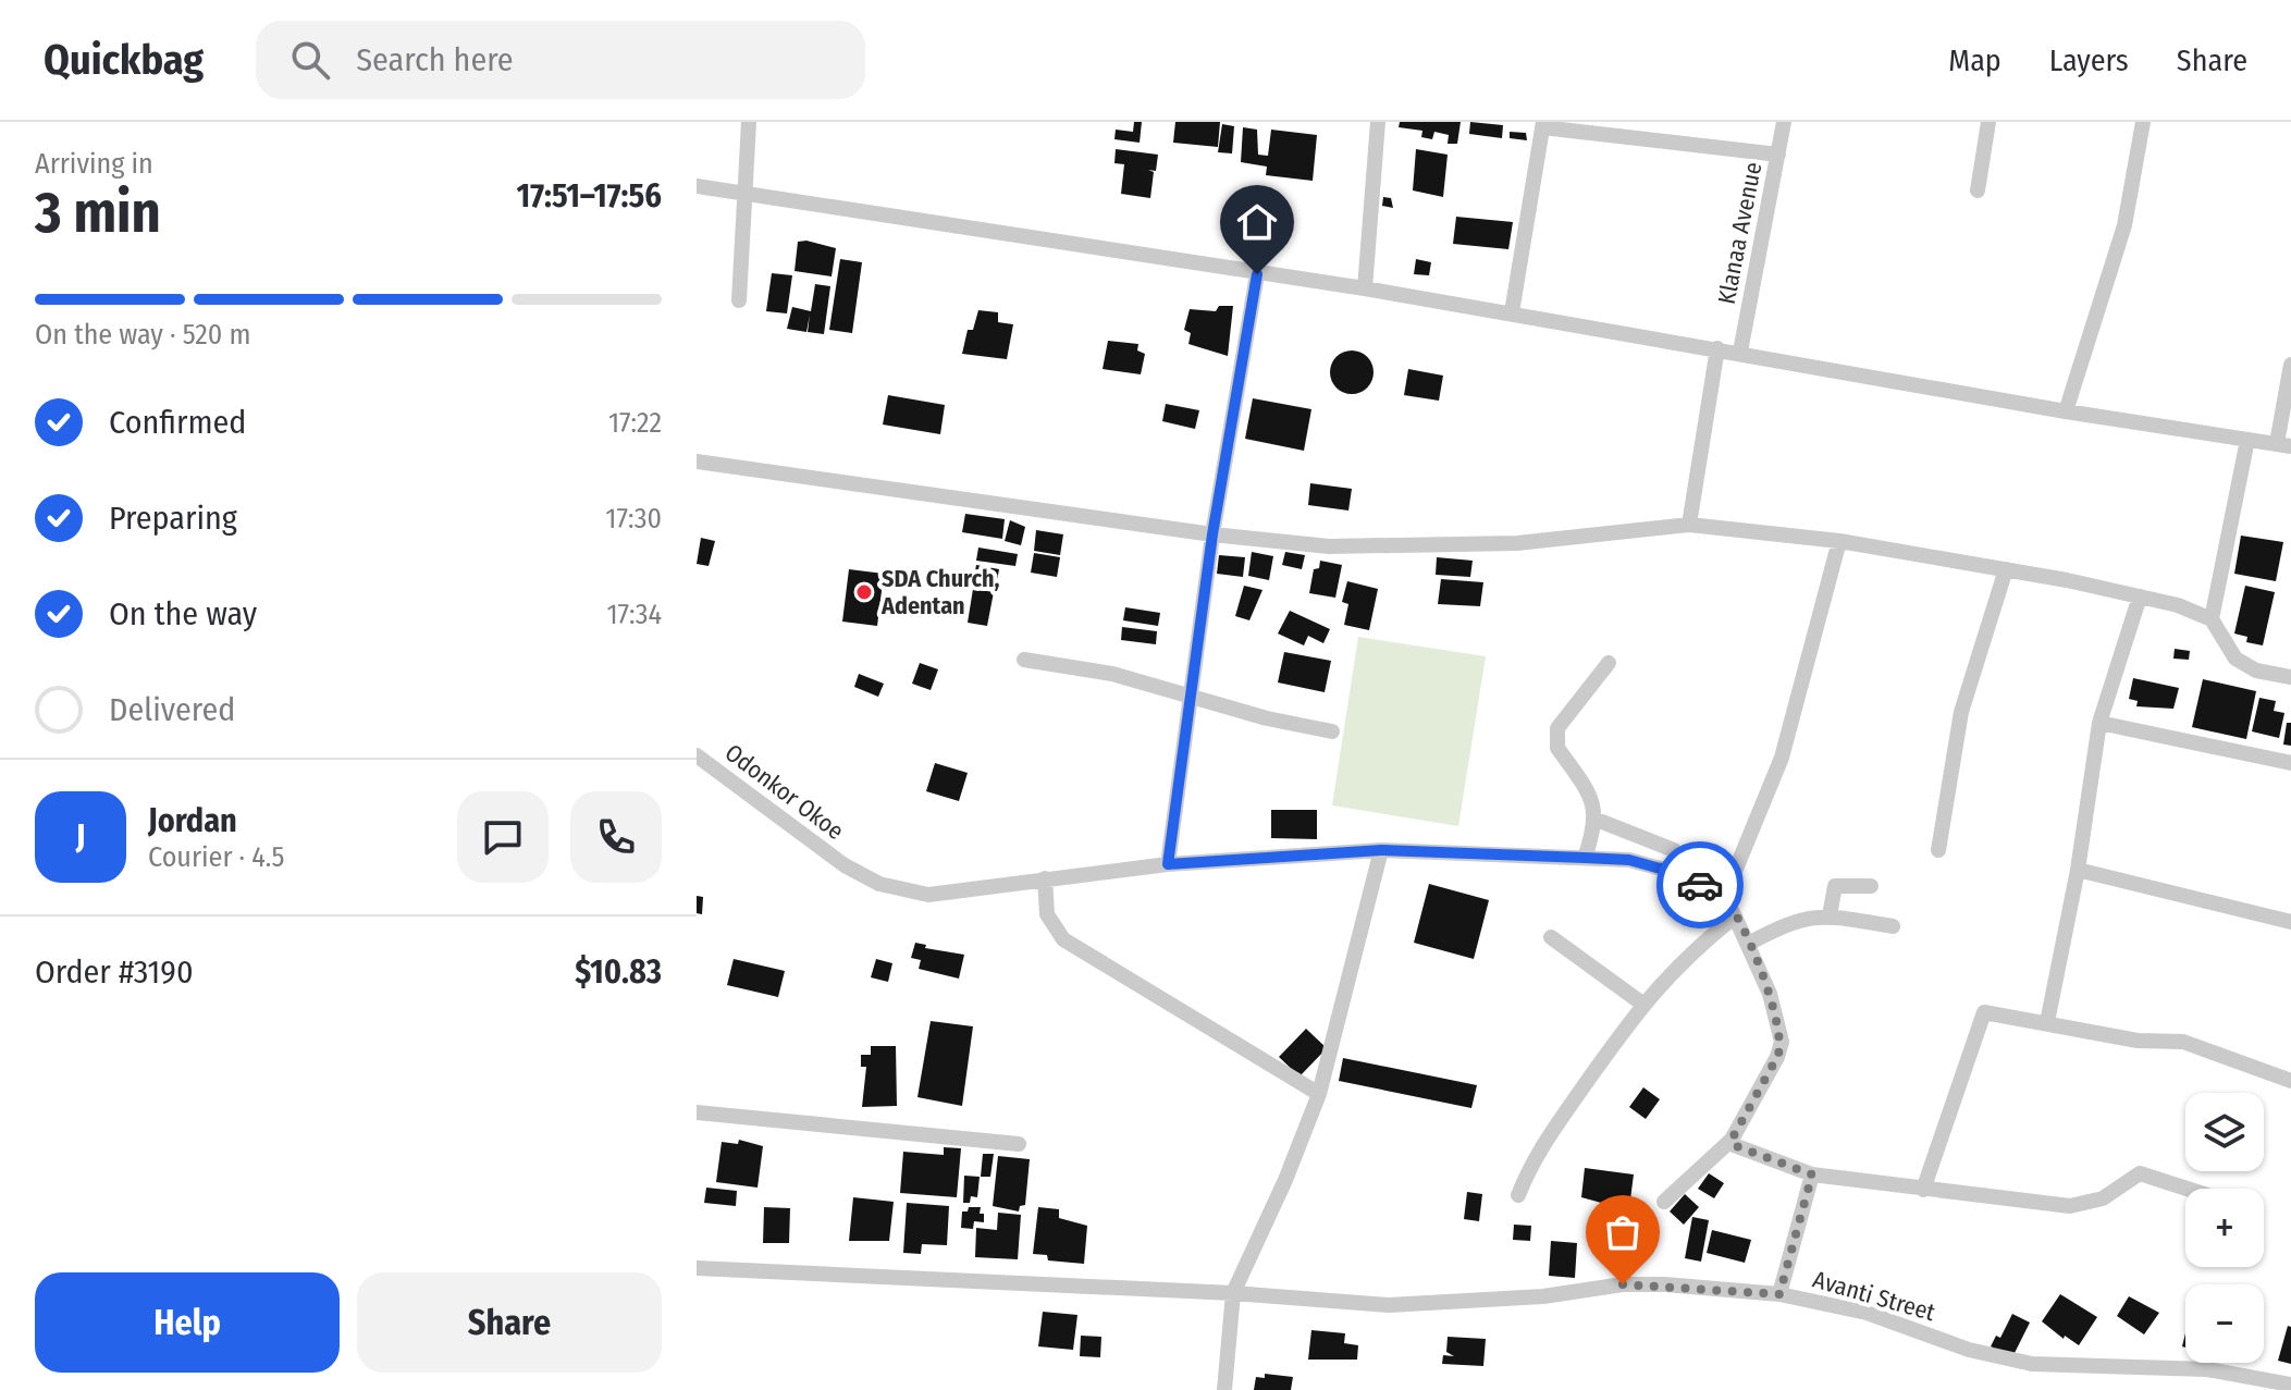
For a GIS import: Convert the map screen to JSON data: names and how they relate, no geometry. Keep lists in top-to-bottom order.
{
  "streets": {
    "street": ["Klanaa Avenue", "Odonkor Okoe", "Avanti Street"]
  },
  "places": ["SDA Church, Adentan"],
  "page": {
    "header": "Quickbag",
    "search": "Search here",
    "nav": ["Map", "Layers", "Share"],
    "heading": ["3 min", "Arriving in", "17:51–17:56"],
    "panel": [
      "Jordan",
      "Courier · 4.5",
      "Order #3190",
      "$10.83"
    ],
    "bar": "On the way · 520 m",
    "list": [
      ["Confirmed", "17:22"],
      ["Preparing", "17:30"],
      ["On the way", "17:34"],
      "Delivered"
    ],
    "round": "J",
    "map_buttons": ["+", "−"],
    "buttons": ["Help", "Share"]
  }
}
